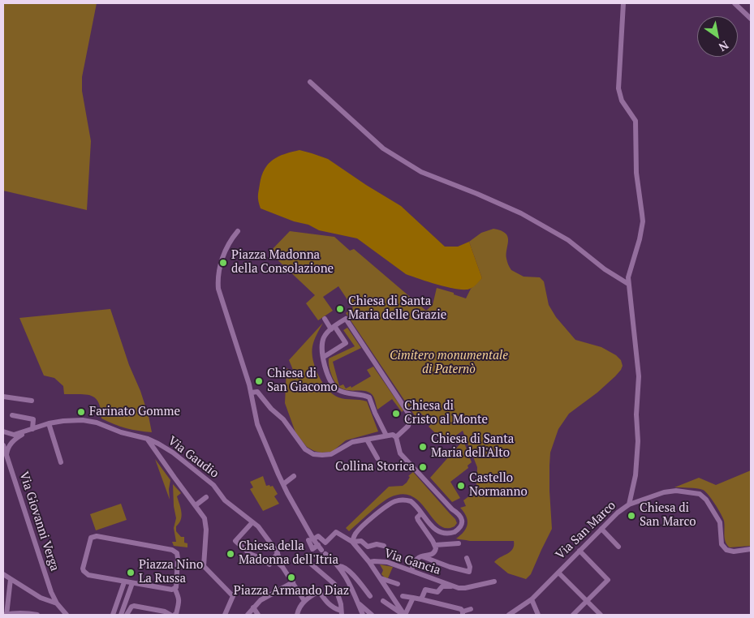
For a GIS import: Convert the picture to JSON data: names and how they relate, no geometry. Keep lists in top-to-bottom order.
{
  "streets": {
    "street": [
      "Via Gaudio",
      "Via Giovanni Verga",
      "Via San Marco",
      "Via Gancia"
    ]
  },
  "parks": ["Cimitero monumentale di Paternò"],
  "places": [
    "Piazza Madonna della Consolazione",
    "Chiesa di Santa Maria delle Grazie",
    "Chiesa di San Giacomo",
    "Farinato Gomme",
    "Chiesa di Cristo al Monte",
    "Chiesa di Santa Maria dell'Alto",
    "Collina Storica",
    "Castello Normanno",
    "Chiesa di San Marco",
    "Chiesa della Madonna dell'Itria",
    "Piazza Nino La Russa",
    "Piazza Armando Diaz"
  ],
  "north": "bottom right"
}
